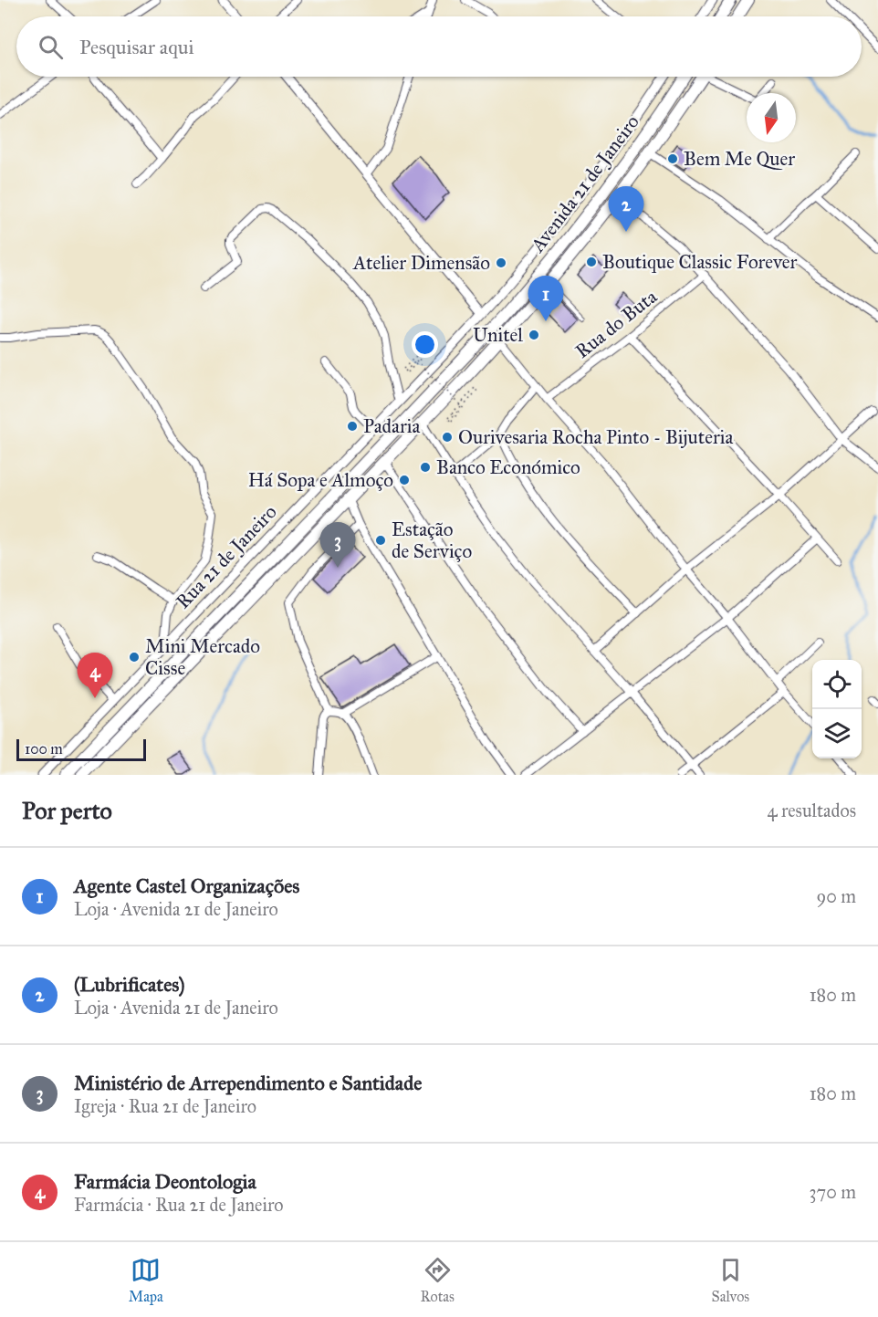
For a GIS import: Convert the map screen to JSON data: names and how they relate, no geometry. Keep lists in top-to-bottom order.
{
  "streets": {
    "main road": ["Avenida 21 de Janeiro"],
    "street": ["Rua do Buta", "Rua 21 de Janeiro"]
  },
  "places": [
    "Bem Me Quer",
    "Boutique Classic Forever",
    "Atelier Dimensão",
    "Unitel",
    "Padaria",
    "Ourivesaria Rocha Pinto - Bijuteria",
    "Banco Económico",
    "Há Sopa e Almoço",
    "Estação de Serviço",
    "Mini Mercado Cisse"
  ],
  "scale_bar": "100 m",
  "north": "bottom",
  "page": {
    "search": "Pesquisar aqui",
    "pins": [
      "2",
      "1",
      "3",
      "4"
    ],
    "scale": "100 m",
    "heading": ["Por perto", "4 resultados"],
    "list": [
      {
        "mark": "1",
        "name": "Agente Castel Organizações",
        "note": "Loja · Avenida 21 de Janeiro",
        "value": "90 m"
      },
      {
        "mark": "2",
        "name": "(Lubrificates)",
        "note": "Loja · Avenida 21 de Janeiro",
        "value": "180 m"
      },
      {
        "mark": "3",
        "name": "Ministério de Arrependimento e Santidade",
        "note": "Igreja · Rua 21 de Janeiro",
        "value": "180 m"
      },
      {
        "mark": "4",
        "name": "Farmácia Deontologia",
        "note": "Farmácia · Rua 21 de Janeiro",
        "value": "370 m"
      }
    ],
    "nav": ["Mapa", "Rotas", "Salvos"]
  }
}
